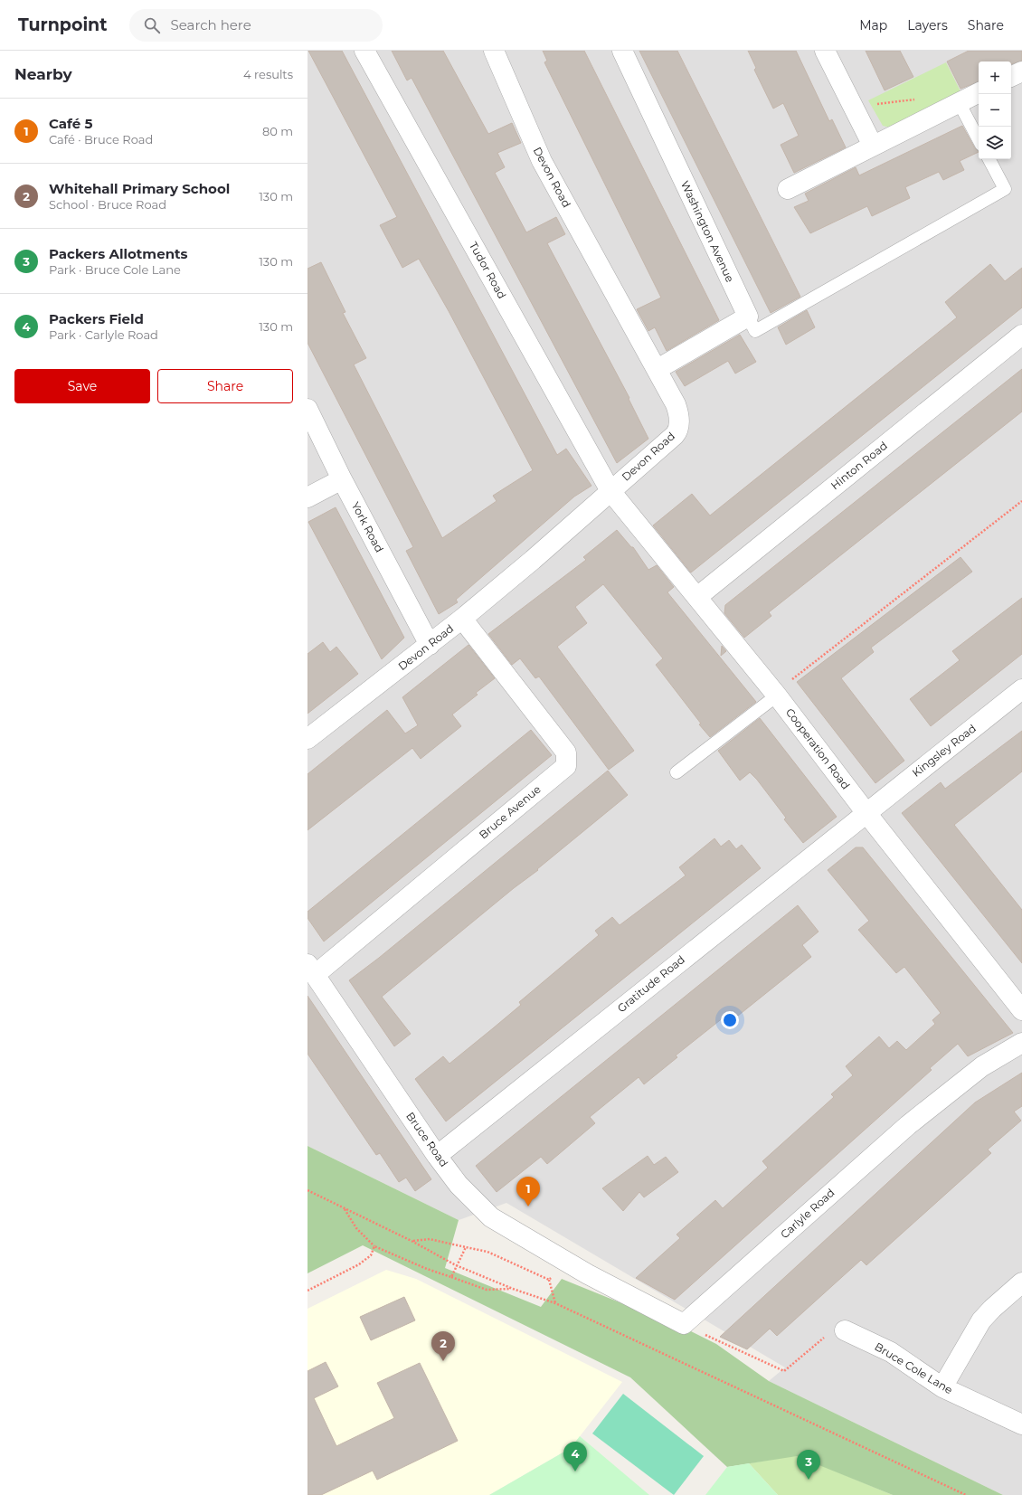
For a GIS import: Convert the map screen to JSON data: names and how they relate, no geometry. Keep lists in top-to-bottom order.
{
  "streets": {
    "street": [
      "Devon Road",
      "Washington Avenue",
      "Tudor Road",
      "Hinton Road",
      "York Road",
      "Cooperation Road",
      "Kingsley Road",
      "Bruce Avenue",
      "Gratitude Road",
      "Bruce Road",
      "Carlyle Road",
      "Bruce Cole Lane"
    ]
  },
  "crossings": [
    ["Devon Road", "Tudor Road"],
    ["Devon Road", "York Road"],
    ["Devon Road", "Cooperation Road"],
    ["Devon Road", "Bruce Avenue"],
    ["Tudor Road", "Cooperation Road"],
    ["Hinton Road", "Cooperation Road"],
    ["Cooperation Road", "Kingsley Road"],
    ["Cooperation Road", "Gratitude Road"],
    ["Kingsley Road", "Gratitude Road"],
    ["Bruce Avenue", "Bruce Road"],
    ["Gratitude Road", "Bruce Road"],
    ["Bruce Road", "Carlyle Road"]
  ],
  "page": {
    "header": "Turnpoint",
    "search": "Search here",
    "nav": ["Map", "Layers", "Share"],
    "heading": ["Nearby", "4 results"],
    "map_buttons": ["+", "−"],
    "list": [
      {
        "mark": "1",
        "name": "Café 5",
        "note": "Café · Bruce Road",
        "value": "80 m"
      },
      {
        "mark": "2",
        "name": "Whitehall Primary School",
        "note": "School · Bruce Road",
        "value": "130 m"
      },
      {
        "mark": "3",
        "name": "Packers Allotments",
        "note": "Park · Bruce Cole Lane",
        "value": "130 m"
      },
      {
        "mark": "4",
        "name": "Packers Field",
        "note": "Park · Carlyle Road",
        "value": "130 m"
      }
    ],
    "buttons": ["Save", "Share"],
    "pins": [
      "1",
      "2",
      "4",
      "3"
    ]
  }
}
